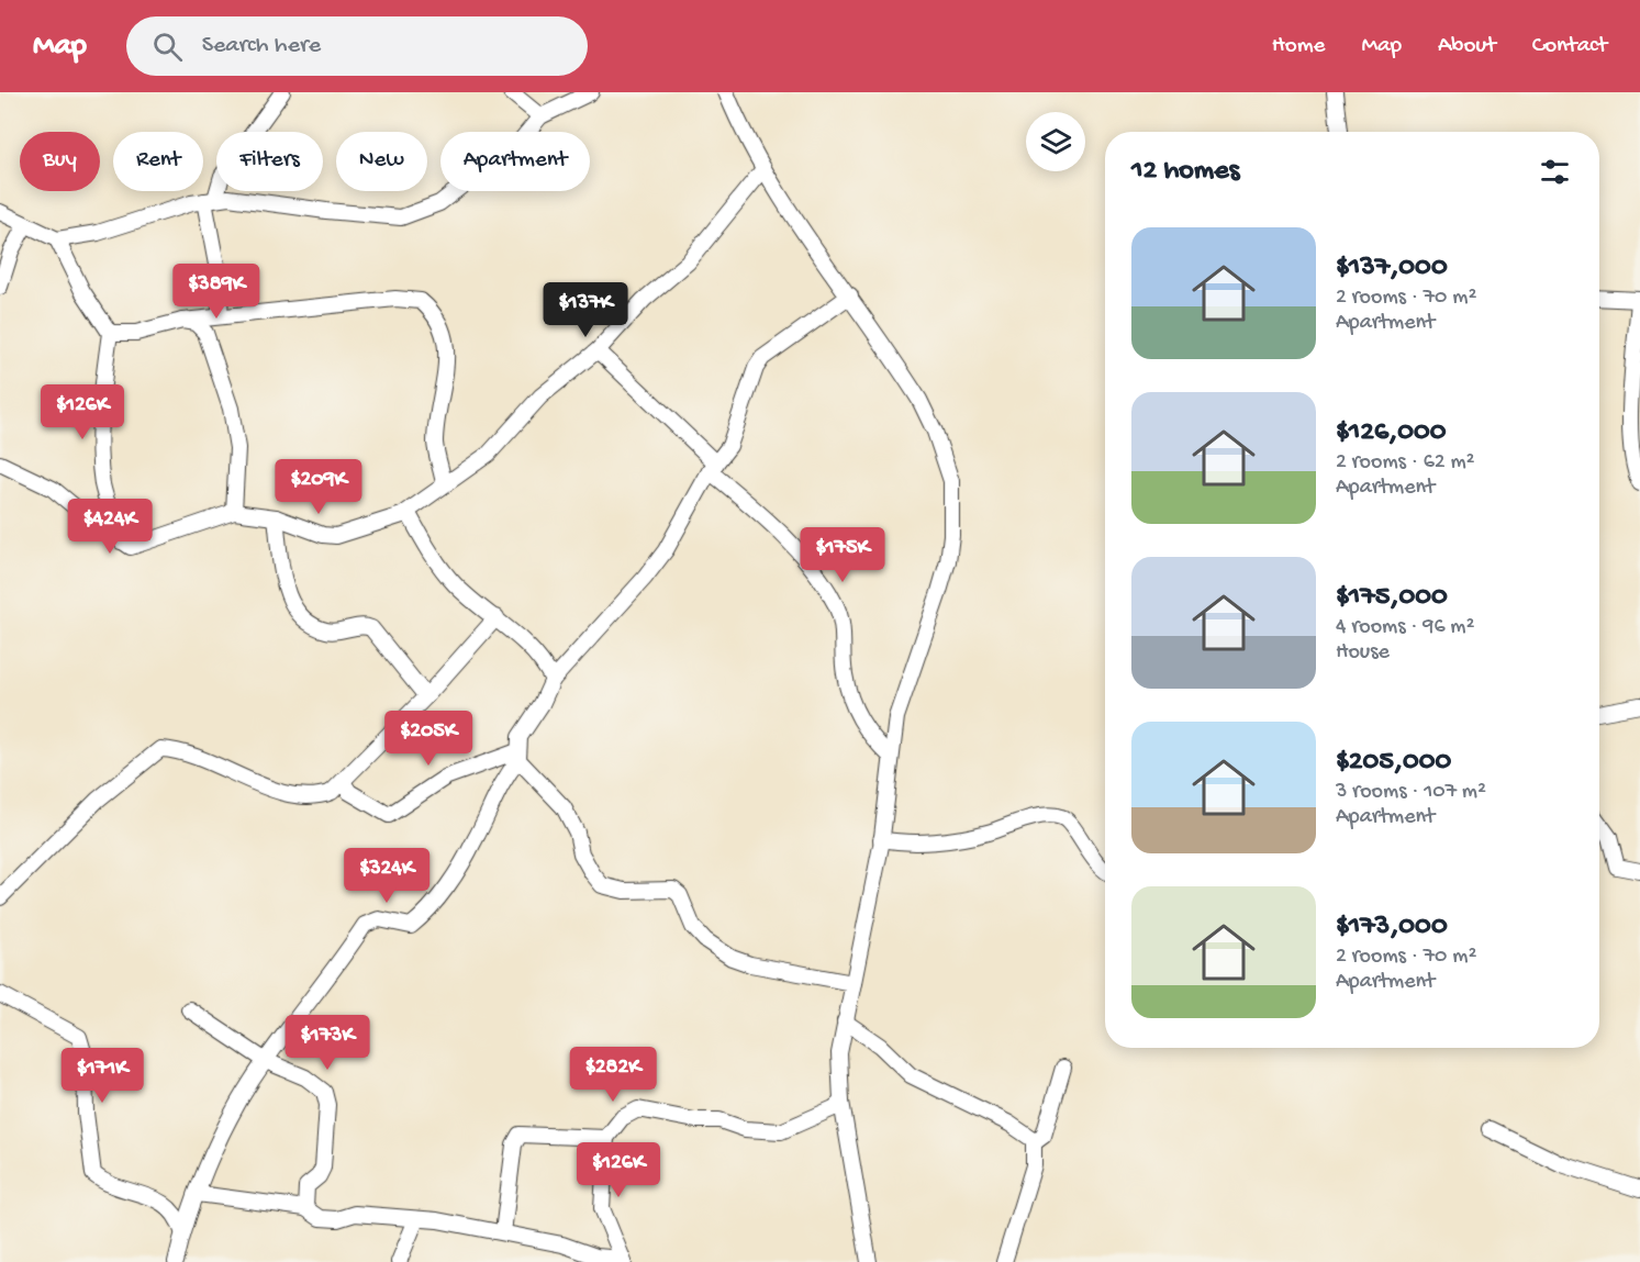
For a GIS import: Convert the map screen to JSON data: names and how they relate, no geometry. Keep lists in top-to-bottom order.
{
  "page": {
    "header": "Map",
    "search": "Search here",
    "nav": [
      "Home",
      "Map",
      "About",
      "Contact"
    ],
    "chip": [
      "Buy",
      "Rent",
      "Filters",
      "New",
      "Apartment"
    ],
    "heading": "12 homes",
    "list": [
      {
        "name": "$137,000",
        "note": "2 rooms · 70 m² · Apartment"
      },
      {
        "name": "$126,000",
        "note": "2 rooms · 62 m² · Apartment"
      },
      {
        "name": "$175,000",
        "note": "4 rooms · 96 m² · House"
      },
      {
        "name": "$205,000",
        "note": "3 rooms · 107 m² · Apartment"
      },
      {
        "name": "$173,000",
        "note": "2 rooms · 70 m² · Apartment"
      }
    ],
    "price": [
      "$389K",
      "$137K",
      "$126K",
      "$209K",
      "$424K",
      "$175K",
      "$205K",
      "$324K",
      "$173K",
      "$282K",
      "$171K",
      "$126K"
    ]
  }
}
